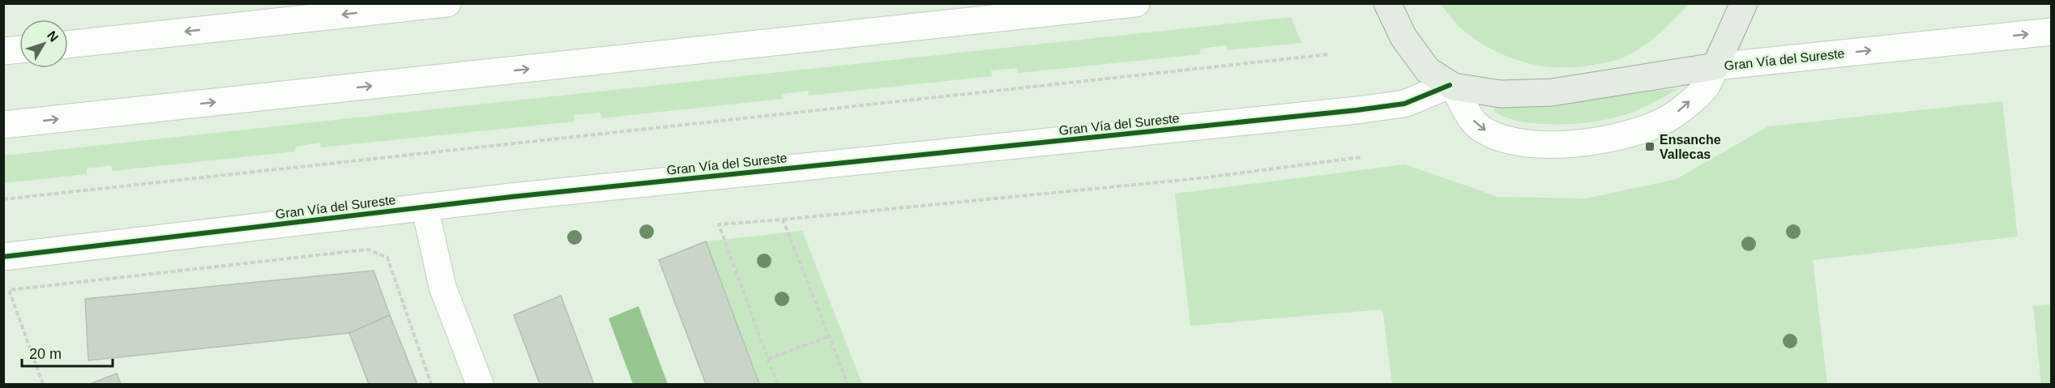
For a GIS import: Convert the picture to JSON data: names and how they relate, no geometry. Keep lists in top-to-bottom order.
{
  "streets": {
    "street": ["Gran Vía del Sureste"]
  },
  "places": {
    "transit": ["Ensanche Vallecas"]
  },
  "scale_bar": "20 m",
  "north": "top right"
}
